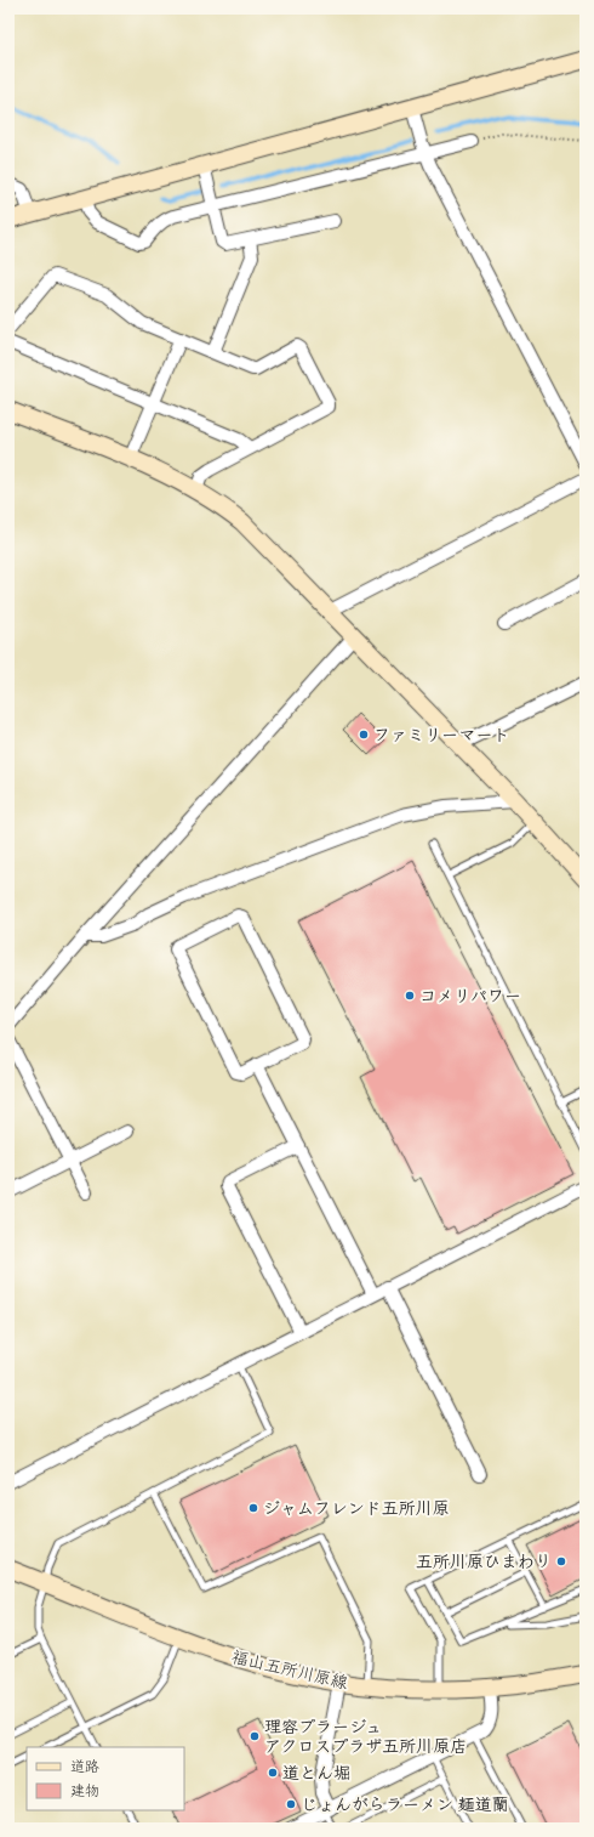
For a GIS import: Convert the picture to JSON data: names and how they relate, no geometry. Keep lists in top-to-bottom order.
{
  "streets": {
    "street": ["福山五所川原線"]
  },
  "places": [
    "ファミリーマート",
    "コメリパワー",
    "ジャムフレンド五所川原",
    "五所川原ひまわり",
    "理容プラージュ アクロスプラザ五所川原店",
    "道とん堀",
    "じょんがらラーメン 麺道蘭"
  ],
  "legend": ["道路", "建物"]
}
